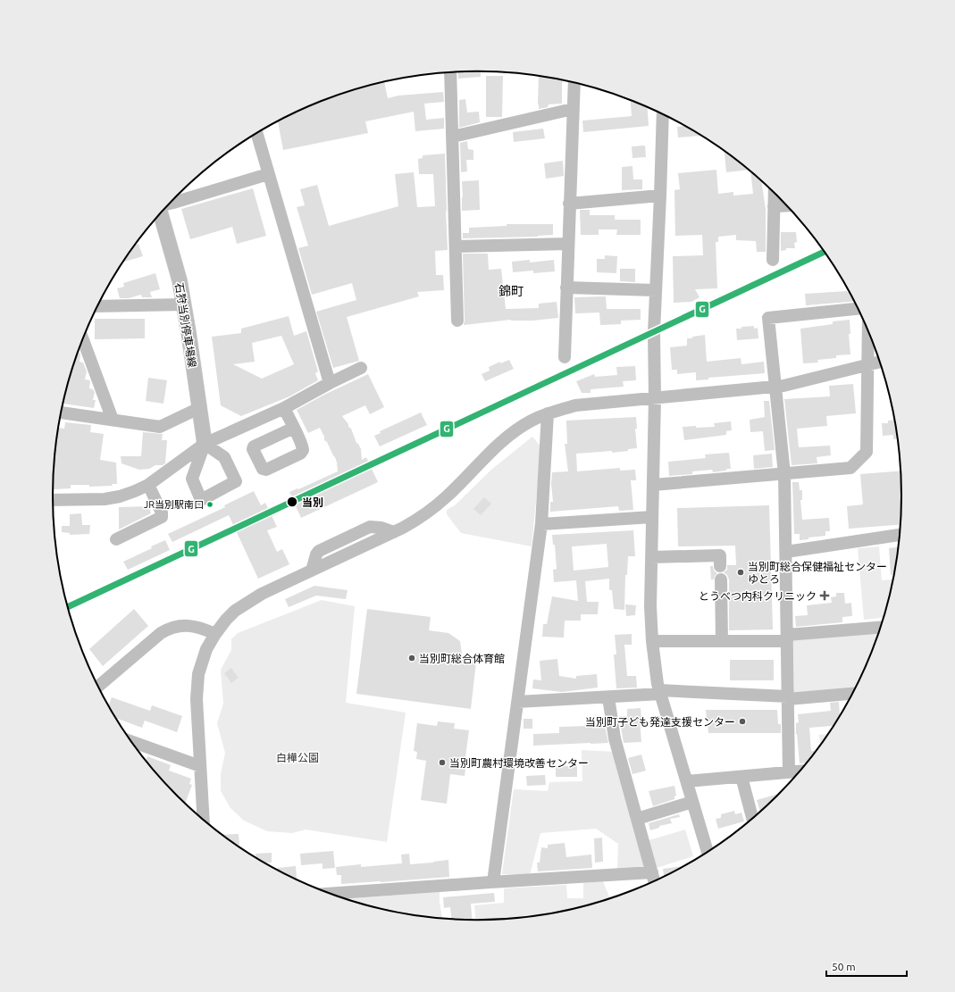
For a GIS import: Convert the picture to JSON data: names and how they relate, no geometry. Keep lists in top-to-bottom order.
{
  "streets": {
    "main road": ["石狩当別停車場線"]
  },
  "districts": ["錦町"],
  "parks": ["白樺公園"],
  "places": {
    "other": [
      "当別",
      "JR当別駅南口",
      "当別町総合保健福祉センター ゆとろ",
      "当別町総合体育館",
      "当別町子ども発達支援センター",
      "当別町農村環境改善センター"
    ],
    "health": ["とうべつ内科クリニック"]
  },
  "lines": ["transit line G"],
  "scale_bar": "50 m"
}
